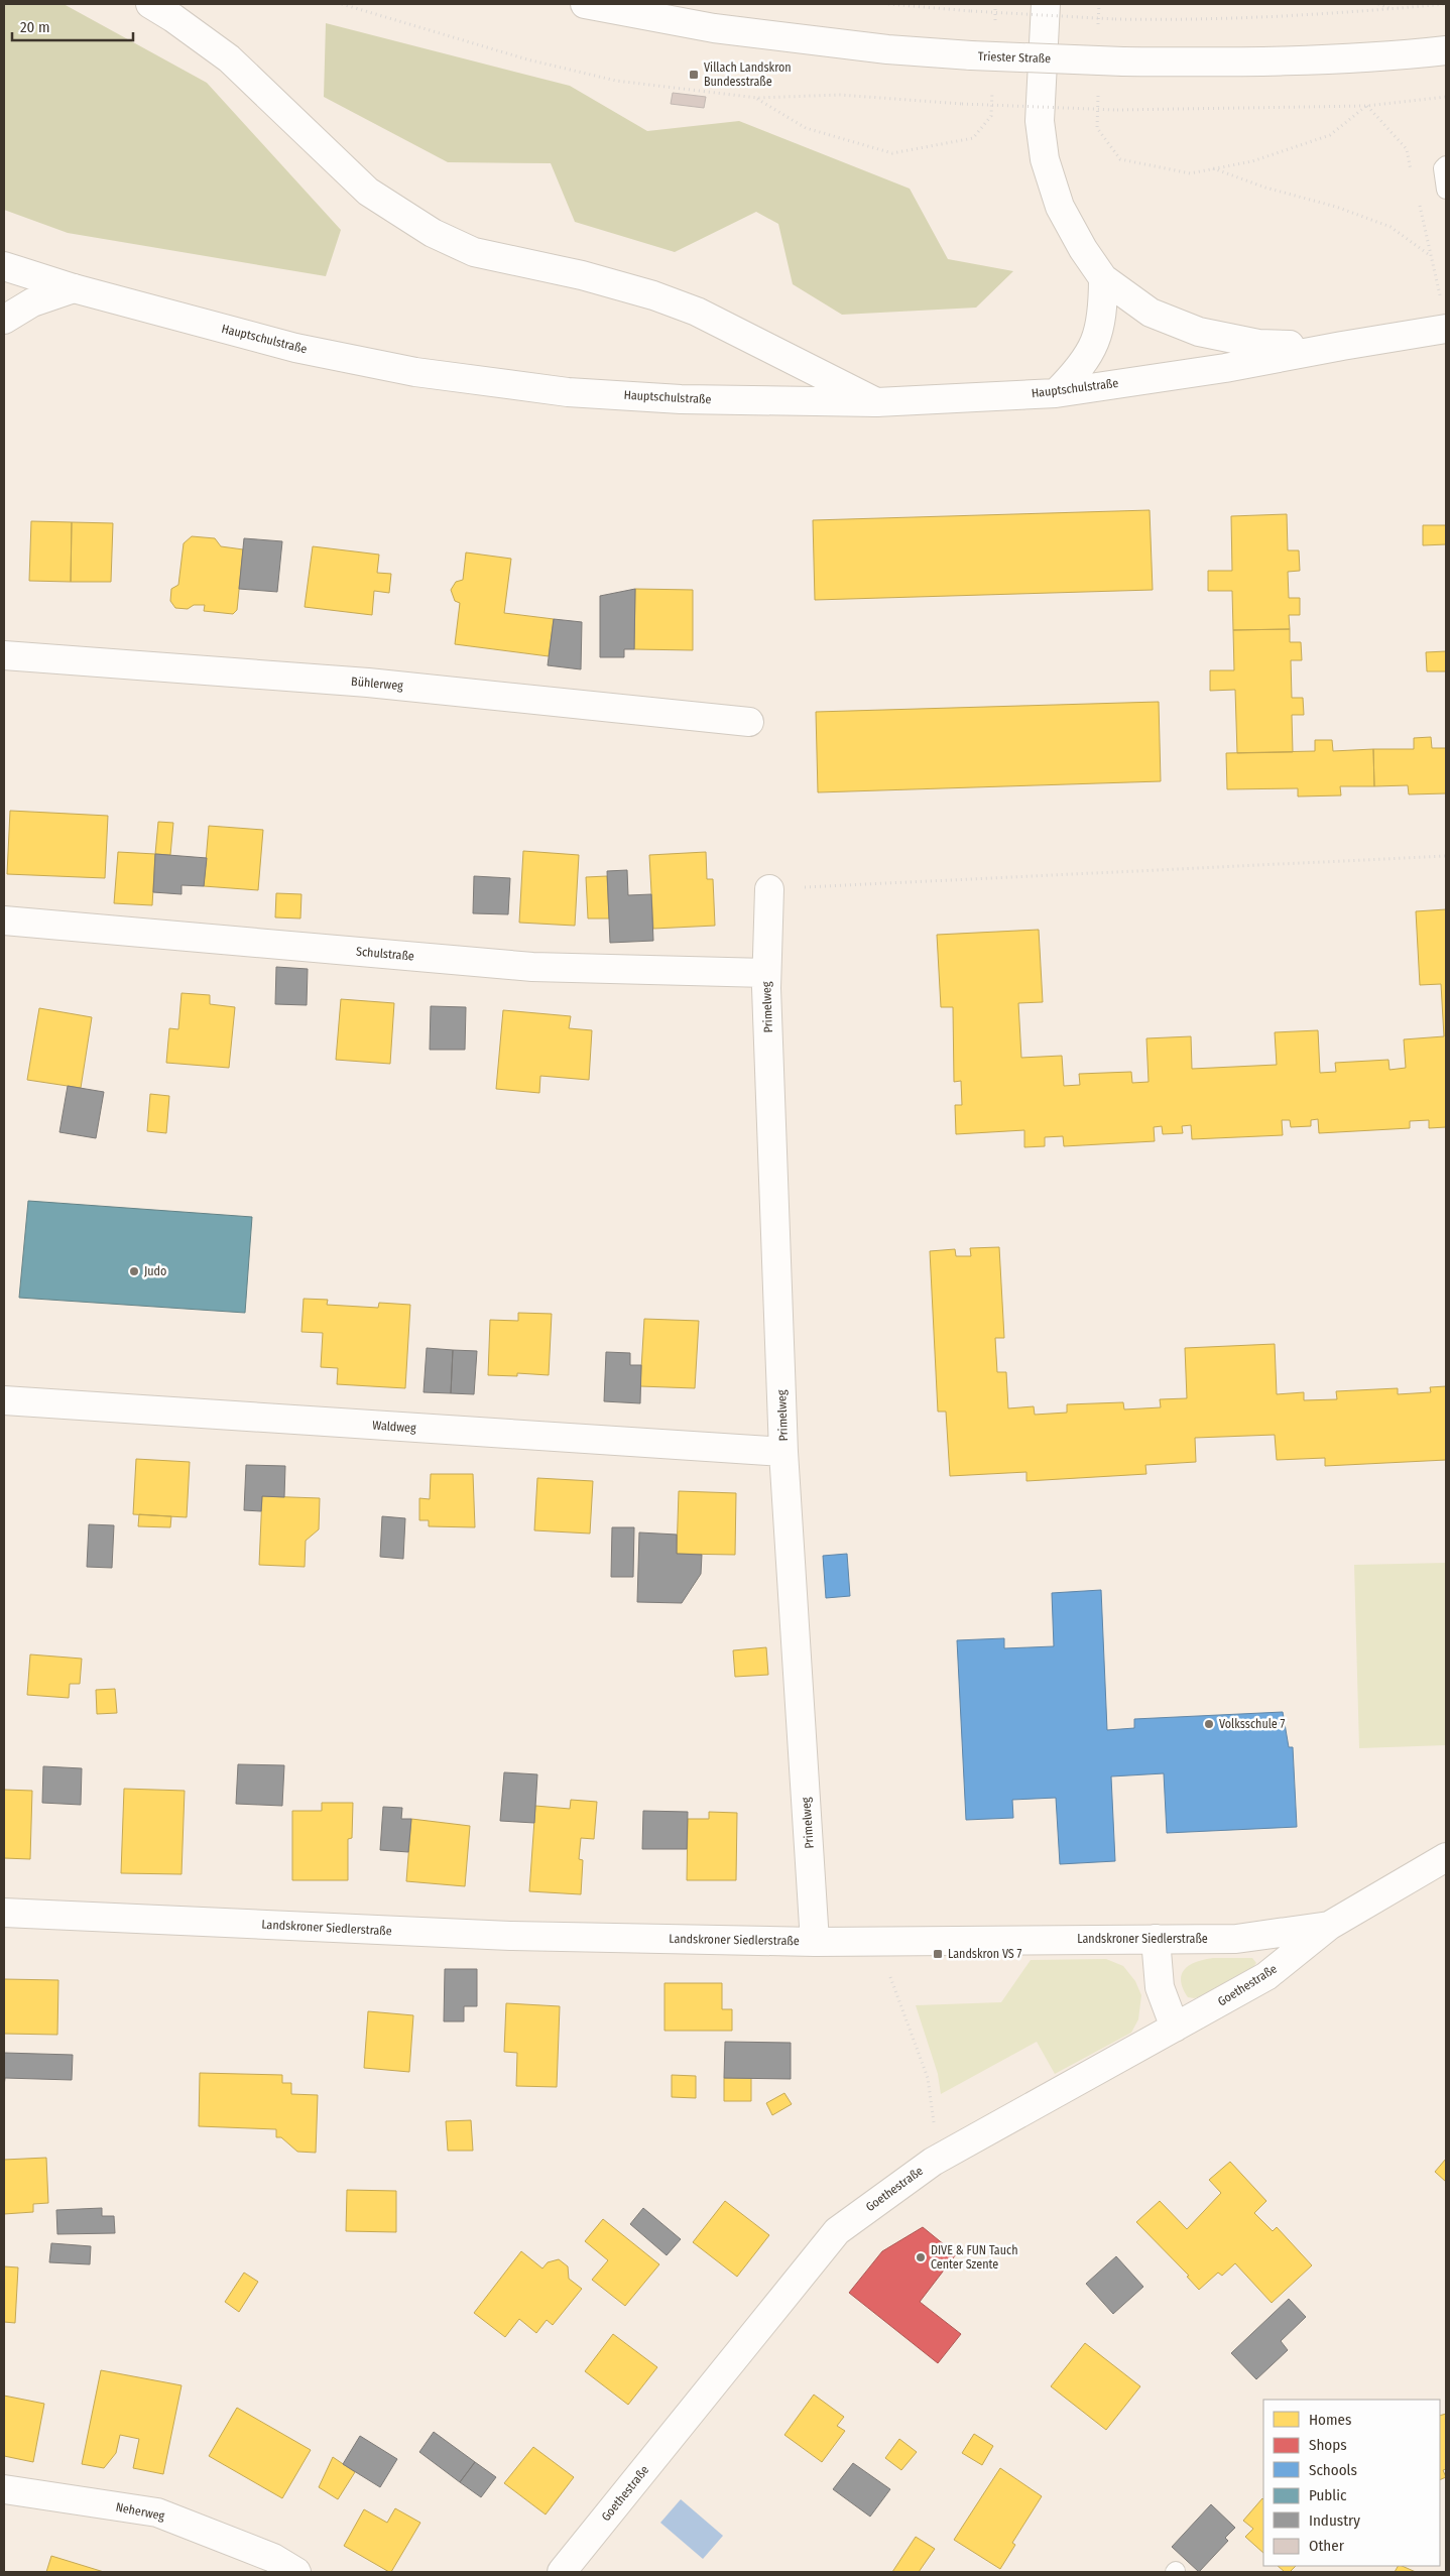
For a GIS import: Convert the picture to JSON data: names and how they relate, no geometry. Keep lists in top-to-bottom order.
{
  "streets": {
    "street": [
      "Triester Straße",
      "Hauptschulstraße",
      "Bühlerweg",
      "Schulstraße",
      "Primelweg",
      "Waldweg",
      "Landskroner Siedlerstraße",
      "Goethestraße",
      "Neherweg"
    ]
  },
  "crossings": [
    ["Schulstraße", "Primelweg"],
    ["Primelweg", "Waldweg"],
    ["Primelweg", "Landskroner Siedlerstraße"],
    ["Landskroner Siedlerstraße", "Goethestraße"]
  ],
  "places": {
    "transit": ["Villach Landskron Bundesstraße", "Landskron VS 7"],
    "other": ["Judo", "Volksschule 7", "DIVE & FUN Tauch Center Szente"]
  },
  "legend": [
    "Homes",
    "Shops",
    "Schools",
    "Public",
    "Industry",
    "Other"
  ],
  "scale_bar": "20 m"
}
